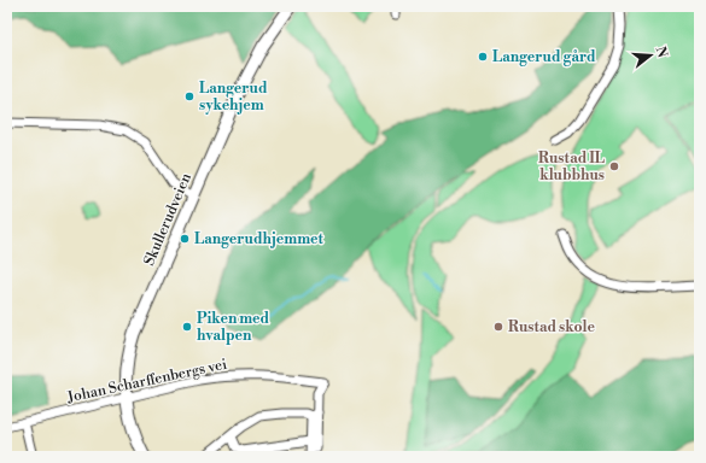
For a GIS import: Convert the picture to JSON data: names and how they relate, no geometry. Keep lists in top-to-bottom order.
{
  "streets": {
    "main road": ["Skullerudveien"],
    "street": ["Johan Scharffenbergs vei"]
  },
  "crossings": [
    ["Skullerudveien", "Johan Scharffenbergs vei"]
  ],
  "places": [
    "Langerud gård",
    "Langerud sykehjem",
    "Rustad IL klubbhus",
    "Langerudhjemmet",
    "Piken med hvalpen",
    "Rustad skole"
  ],
  "north": "right"
}
